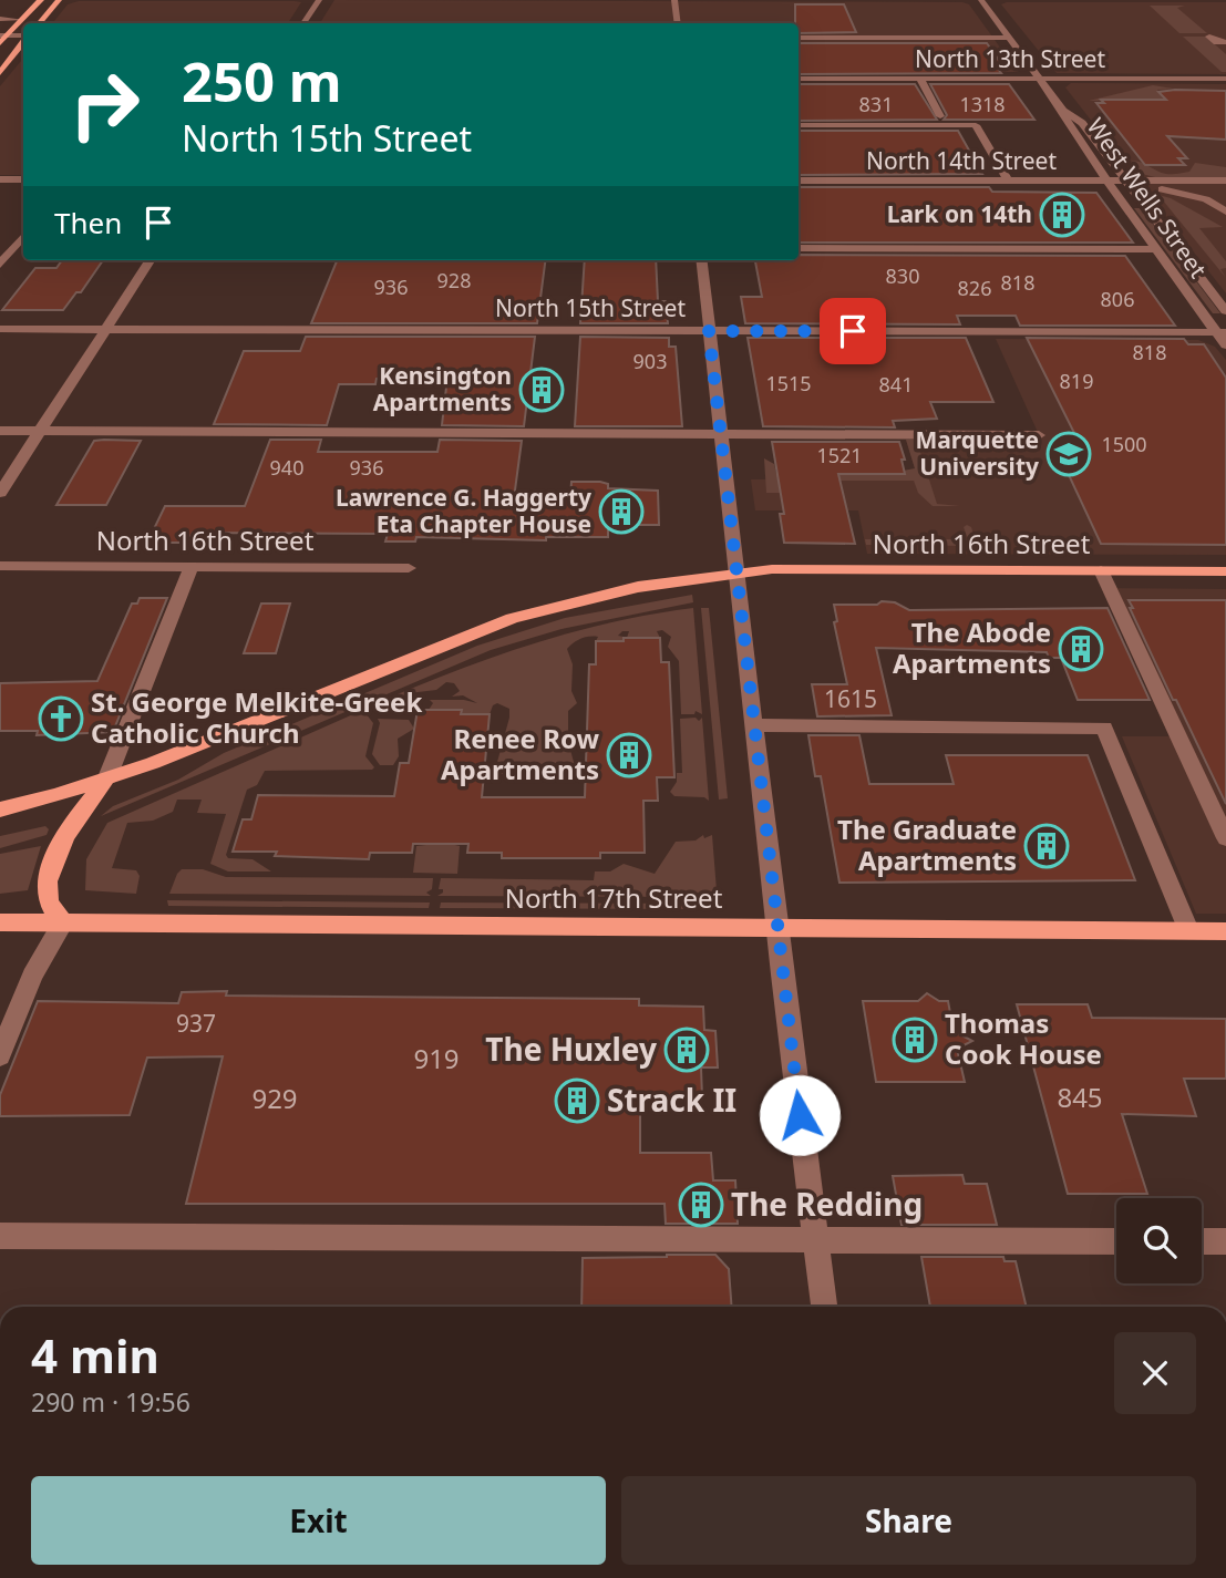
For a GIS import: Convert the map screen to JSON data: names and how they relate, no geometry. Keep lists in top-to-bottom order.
{
  "streets": {
    "main road": ["North 16th Street", "North 17th Street"],
    "street": [
      "North 13th Street",
      "North 14th Street",
      "West Wells Street",
      "North 15th Street"
    ]
  },
  "crossings": [
    ["North 13th Street", "West Wells Street"],
    ["North 14th Street", "West Wells Street"],
    ["West Wells Street", "North 15th Street"]
  ],
  "places": {
    "building": [
      "Lark on 14th",
      "Kensington Apartments",
      "Lawrence G. Haggerty Eta Chapter House",
      "The Abode Apartments",
      "Renee Row Apartments",
      "The Graduate Apartments",
      "Thomas Cook House",
      "The Huxley",
      "Strack II",
      "The Redding"
    ],
    "school or university": ["Marquette University"],
    "church": ["St. George Melkite-Greek Catholic Church"]
  },
  "house_numbers": [
    "831",
    "1318",
    "830",
    "928",
    "818",
    "936",
    "826",
    "806",
    "818",
    "903",
    "819",
    "1515",
    "841",
    "1500",
    "1521",
    "940",
    "936",
    "1615",
    "937",
    "919",
    "845",
    "929"
  ],
  "page": {
    "turn": ["250 m", "North 15th Street"],
    "then": "Then",
    "heading": ["4 min", "290 m · 19:56"],
    "buttons": ["Exit", "Share"]
  }
}
